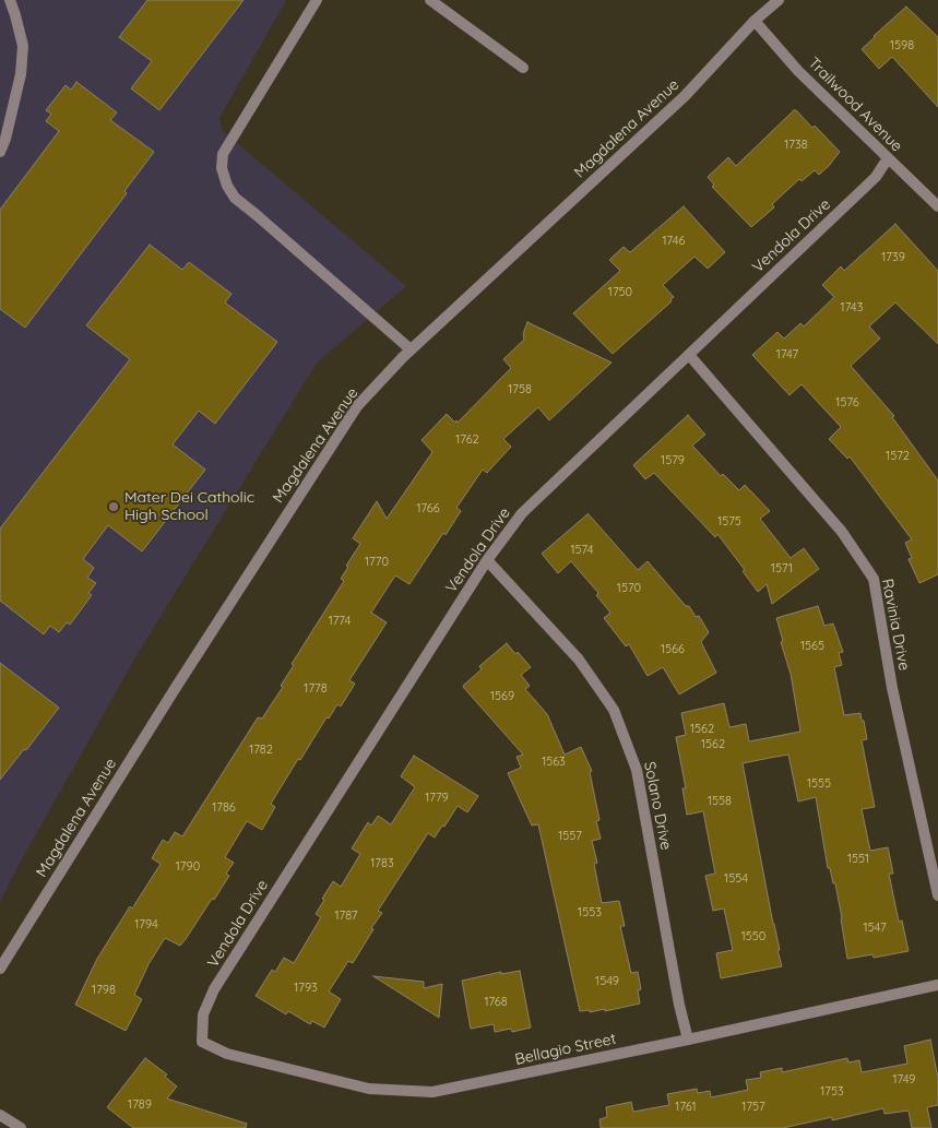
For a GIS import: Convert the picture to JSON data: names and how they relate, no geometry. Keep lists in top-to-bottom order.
{
  "streets": {
    "street": [
      "Trailwood Avenue",
      "Magdalena Avenue",
      "Vendola Drive",
      "Ravinia Drive",
      "Solano Drive",
      "Bellagio Street"
    ]
  },
  "crossings": [
    ["Trailwood Avenue", "Magdalena Avenue"],
    ["Trailwood Avenue", "Vendola Drive"],
    ["Vendola Drive", "Ravinia Drive"],
    ["Vendola Drive", "Solano Drive"],
    ["Vendola Drive", "Bellagio Street"],
    ["Solano Drive", "Bellagio Street"]
  ],
  "places": ["Mater Dei Catholic High School"],
  "house_numbers": [
    "1598",
    "1738",
    "1746",
    "1739",
    "1750",
    "1743",
    "1747",
    "1758",
    "1576",
    "1762",
    "1572",
    "1579",
    "1766",
    "1575",
    "1574",
    "1770",
    "1571",
    "1570",
    "1774",
    "1565",
    "1566",
    "1778",
    "1569",
    "1562",
    "1562",
    "1782",
    "1563",
    "1555",
    "1779",
    "1558",
    "1786",
    "1557",
    "1551",
    "1783",
    "1790",
    "1554",
    "1553",
    "1787",
    "1794",
    "1547",
    "1550",
    "1549",
    "1793",
    "1798",
    "1768",
    "1749",
    "1753",
    "1789",
    "1761",
    "1757"
  ]
}
